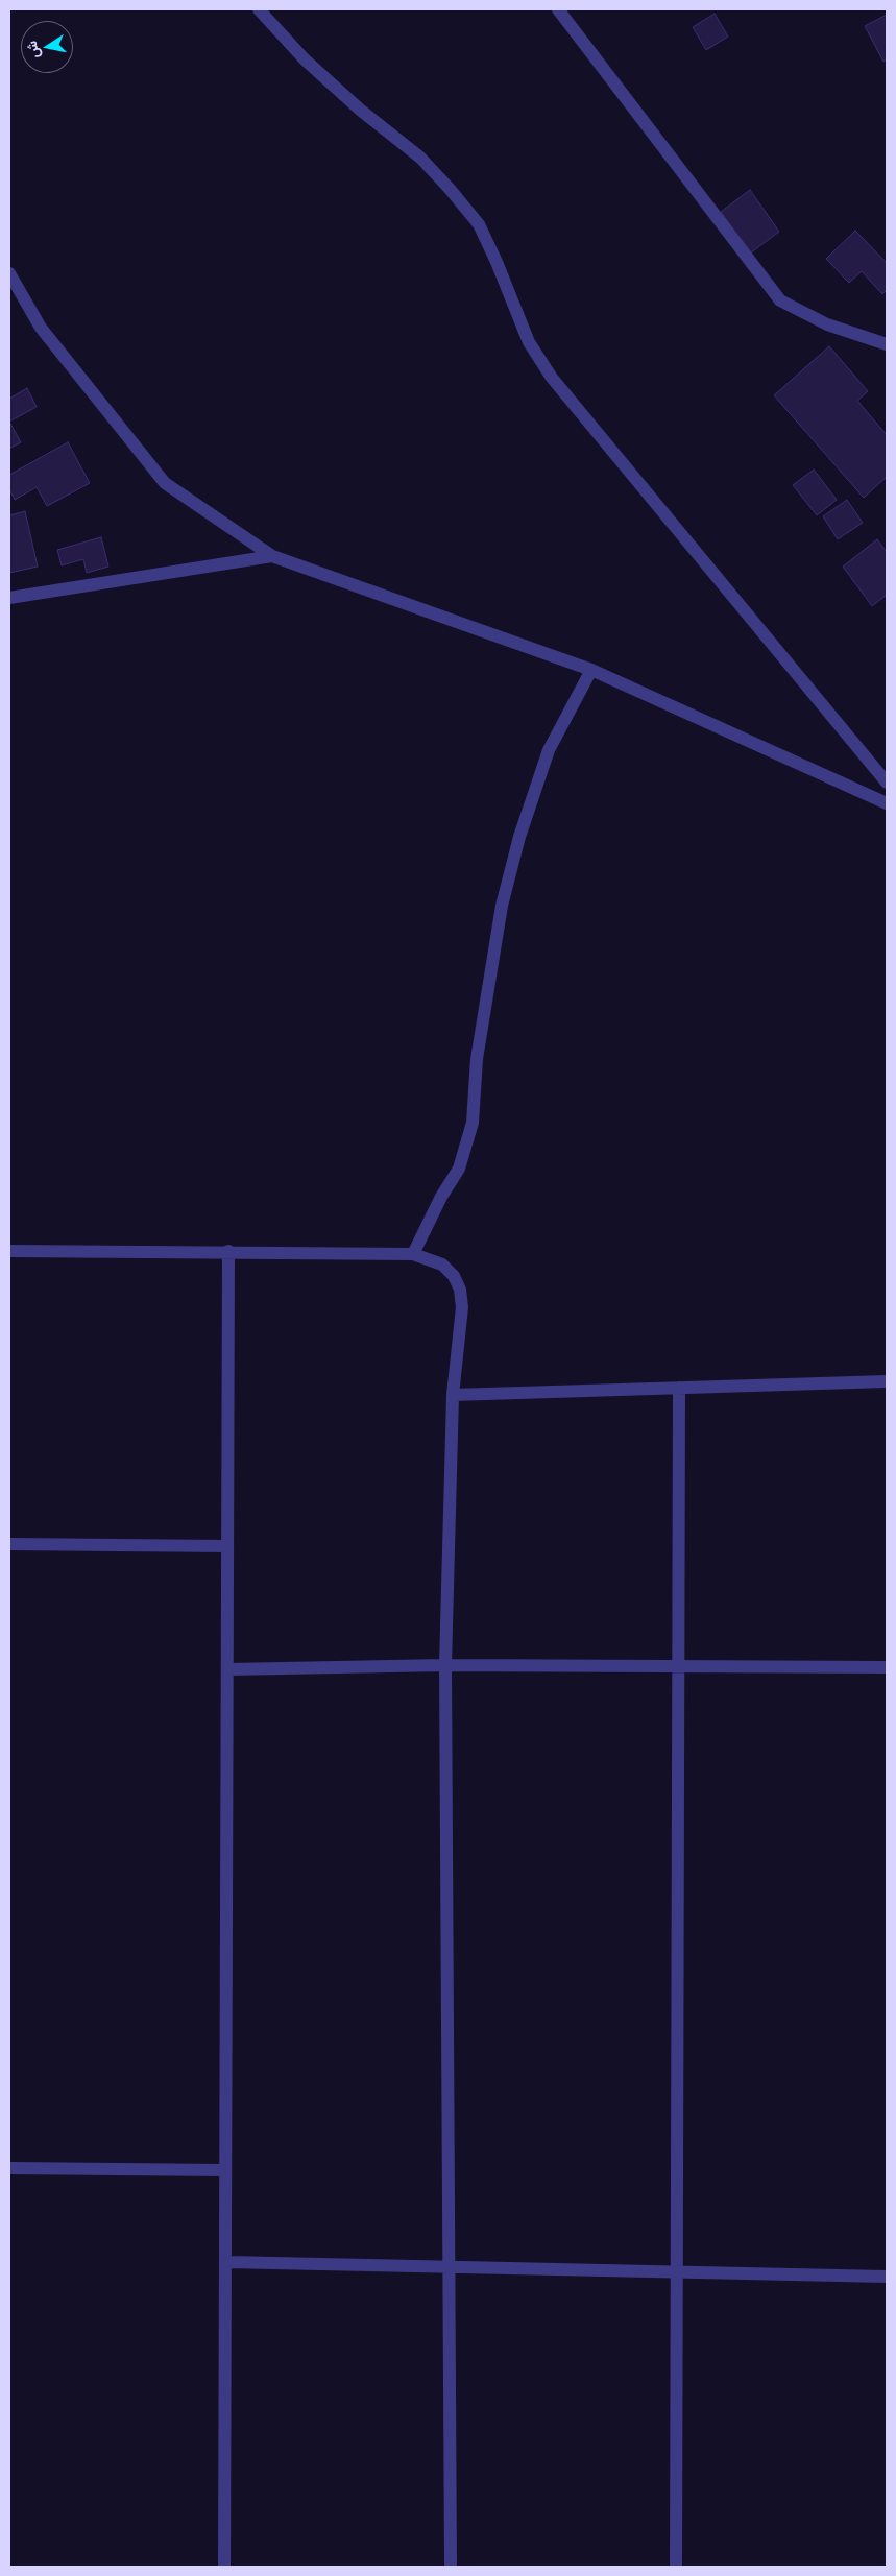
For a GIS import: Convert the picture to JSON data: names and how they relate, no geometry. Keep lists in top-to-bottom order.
{
  "north": "left"
}
